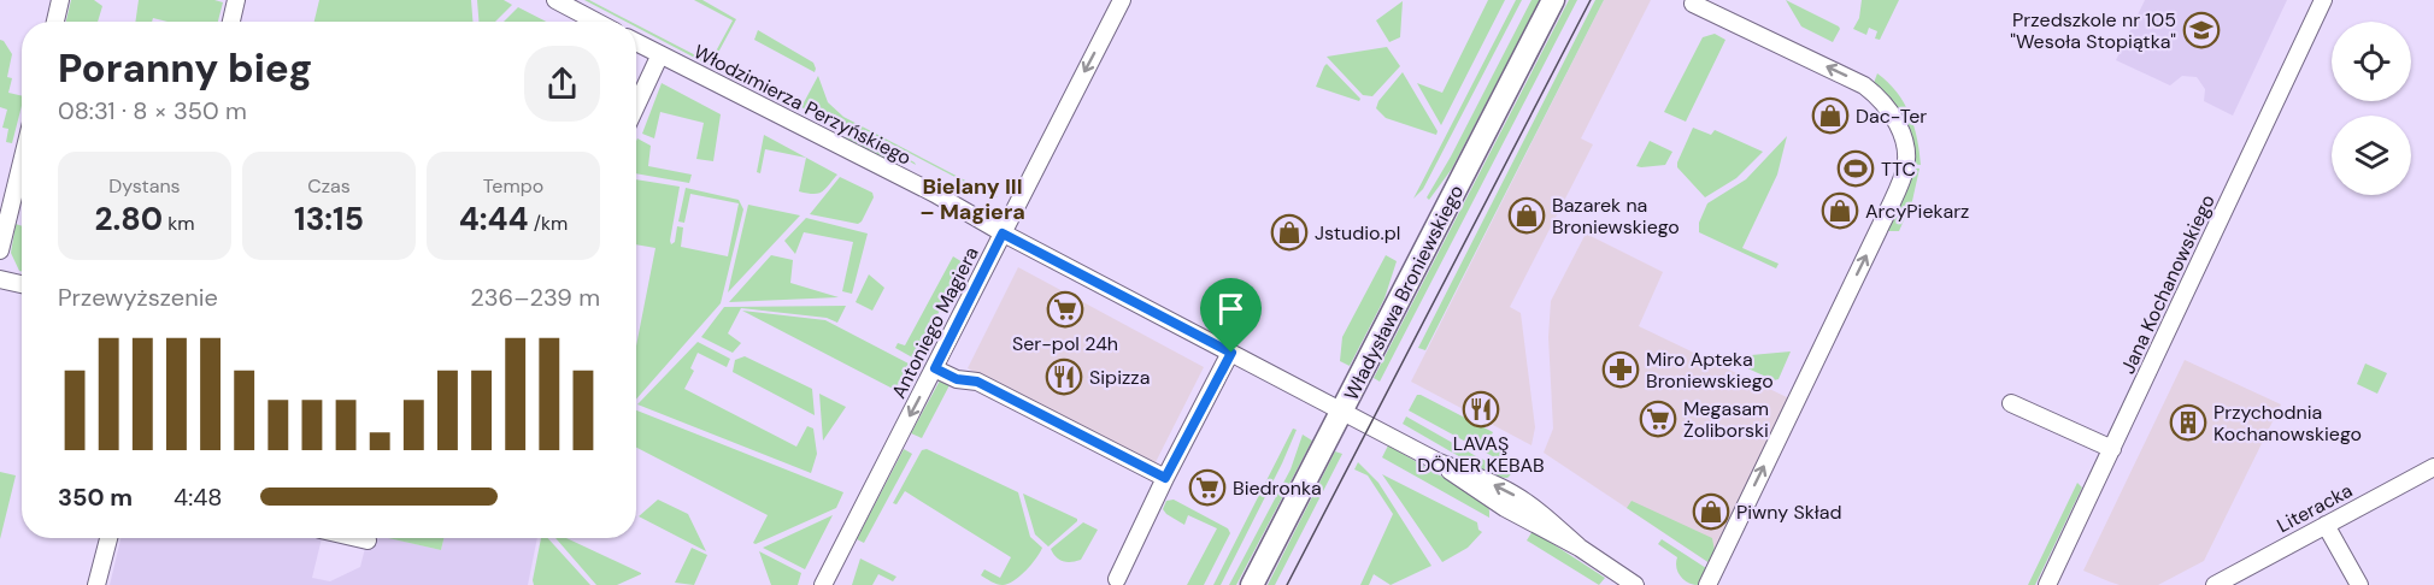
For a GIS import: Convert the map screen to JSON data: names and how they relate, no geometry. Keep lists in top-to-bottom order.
{
  "streets": {
    "main road": ["Władysława Broniewskiego"],
    "street": [
      "Włodzimierza Perzyńskiego",
      "Jana Kochanowskiego",
      "Antoniego Magiera",
      "Literacka"
    ]
  },
  "crossings": [
    ["Włodzimierza Perzyńskiego", "Władysława Broniewskiego"],
    ["Włodzimierza Perzyńskiego", "Antoniego Magiera"]
  ],
  "one_way": ["Antoniego Magiera"],
  "districts": ["Bielany III – Magiera"],
  "places": {
    "school or university": ["Przedszkole nr 105 \"Wesoła Stopiątka\""],
    "shop": [
      "Dac-Ter",
      "ArcyPiekarz",
      "Bazarek na Broniewskiego",
      "Jstudio.pl",
      "Piwny Skład"
    ],
    "sports": ["TTC"],
    "supermarket": ["Ser-pol 24h", "Megasam Żoliborski", "Biedronka"],
    "pharmacy": ["Miro Apteka Broniewskiego"],
    "restaurant": ["Sipizza", "LAVAŞ DÖNER KEBAB"],
    "building": ["Przychodnia Kochanowskiego"]
  },
  "page": {
    "heading": ["Poranny bieg", "08:31 · 8 × 350 m"],
    "stats": [
      ["Dystans", "2.80 km"],
      ["Czas", "13:15"],
      ["Tempo", "4:44 /km"]
    ],
    "chart": ["Przewyższenie", "236–239 m"],
    "list": [
      {
        "name": "350 m",
        "note": "4:48"
      }
    ]
  }
}
